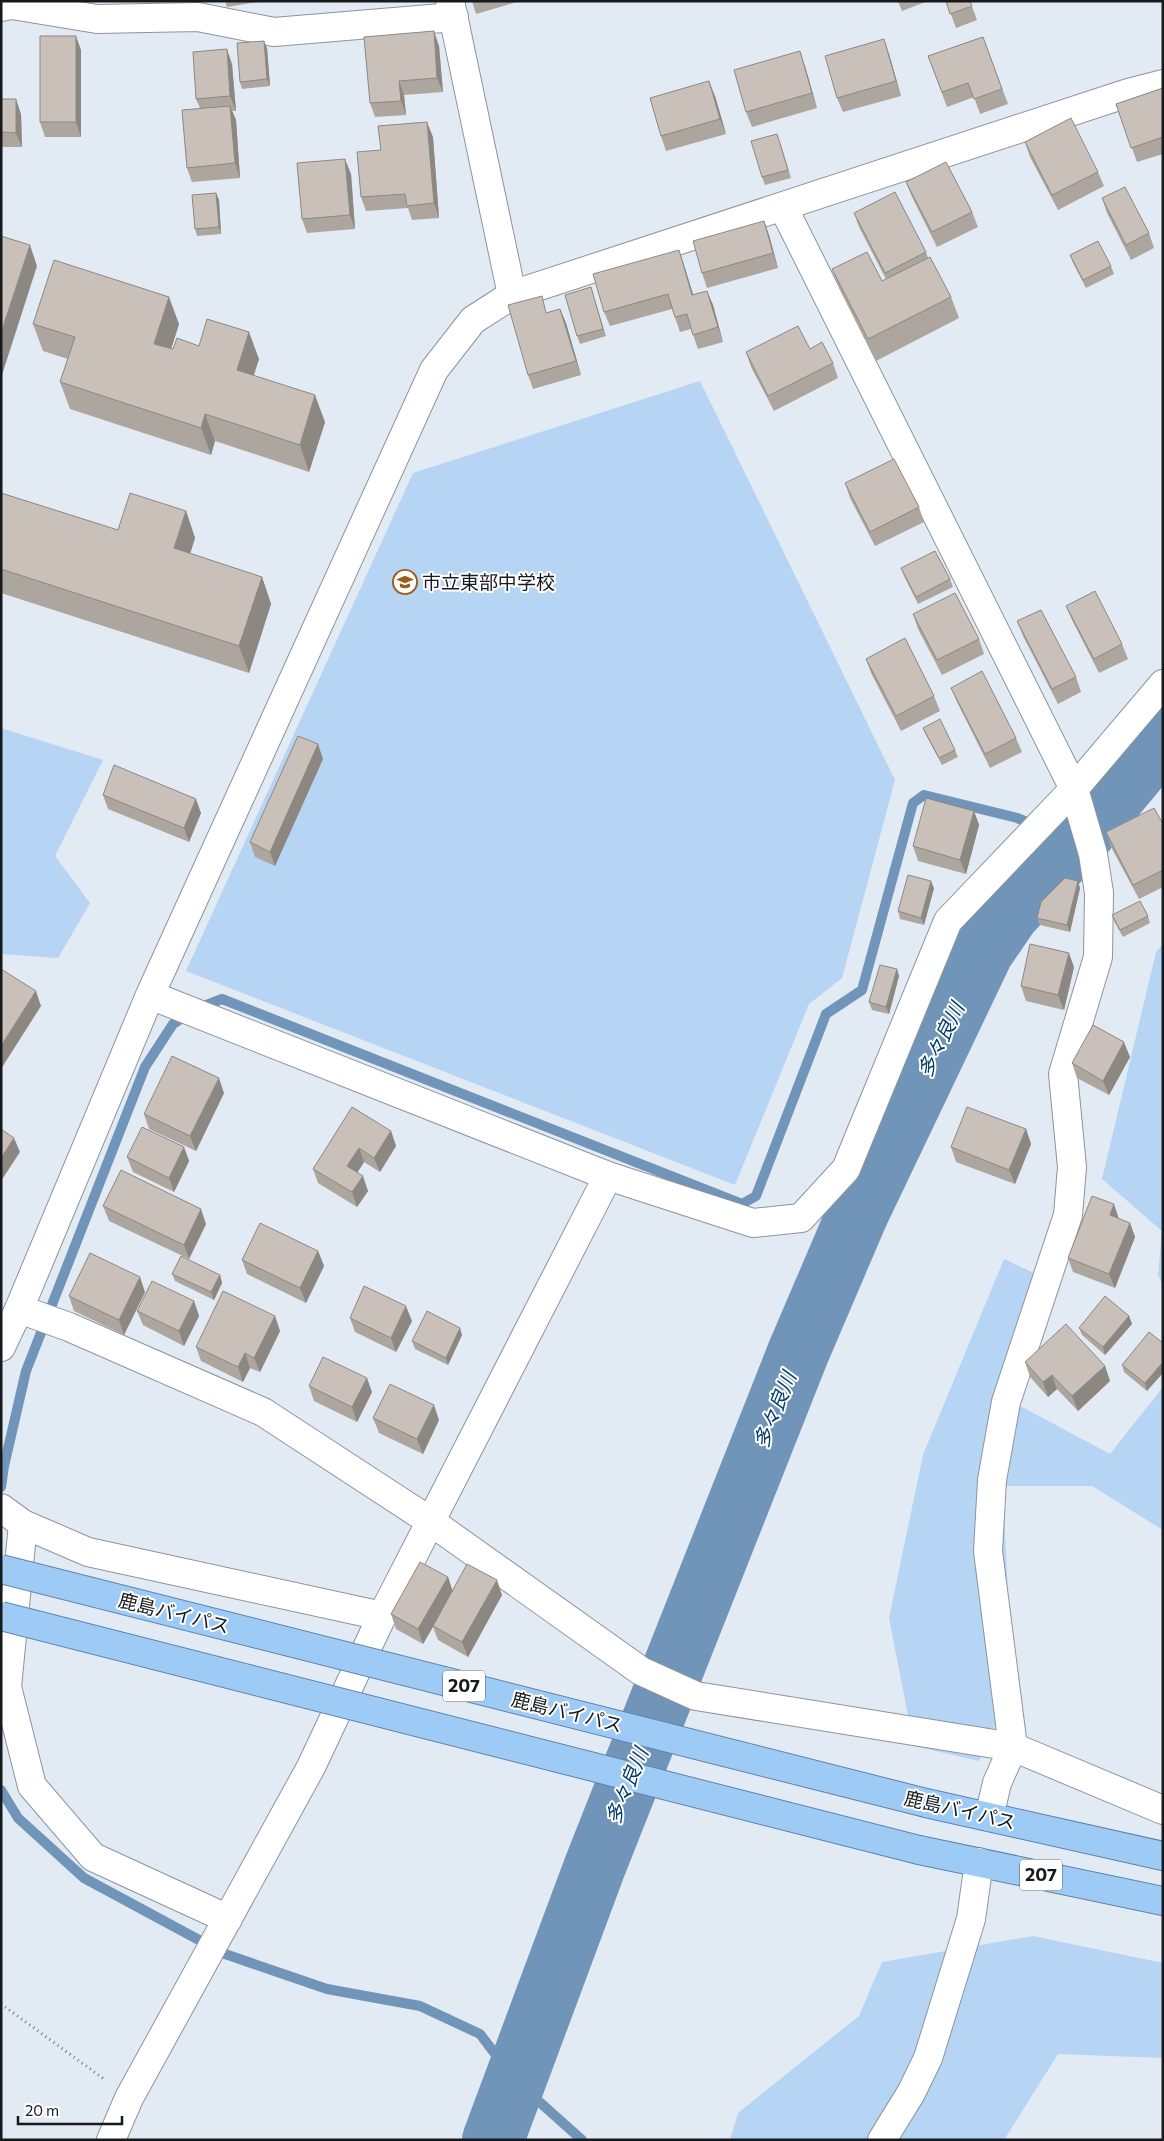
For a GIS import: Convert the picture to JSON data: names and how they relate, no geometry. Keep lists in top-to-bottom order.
{
  "streets": {
    "highway": ["鹿島バイパス", "207"]
  },
  "water": ["多々良川"],
  "places": {
    "school or university": ["市立東部中学校"]
  },
  "scale_bar": "20 m"
}
